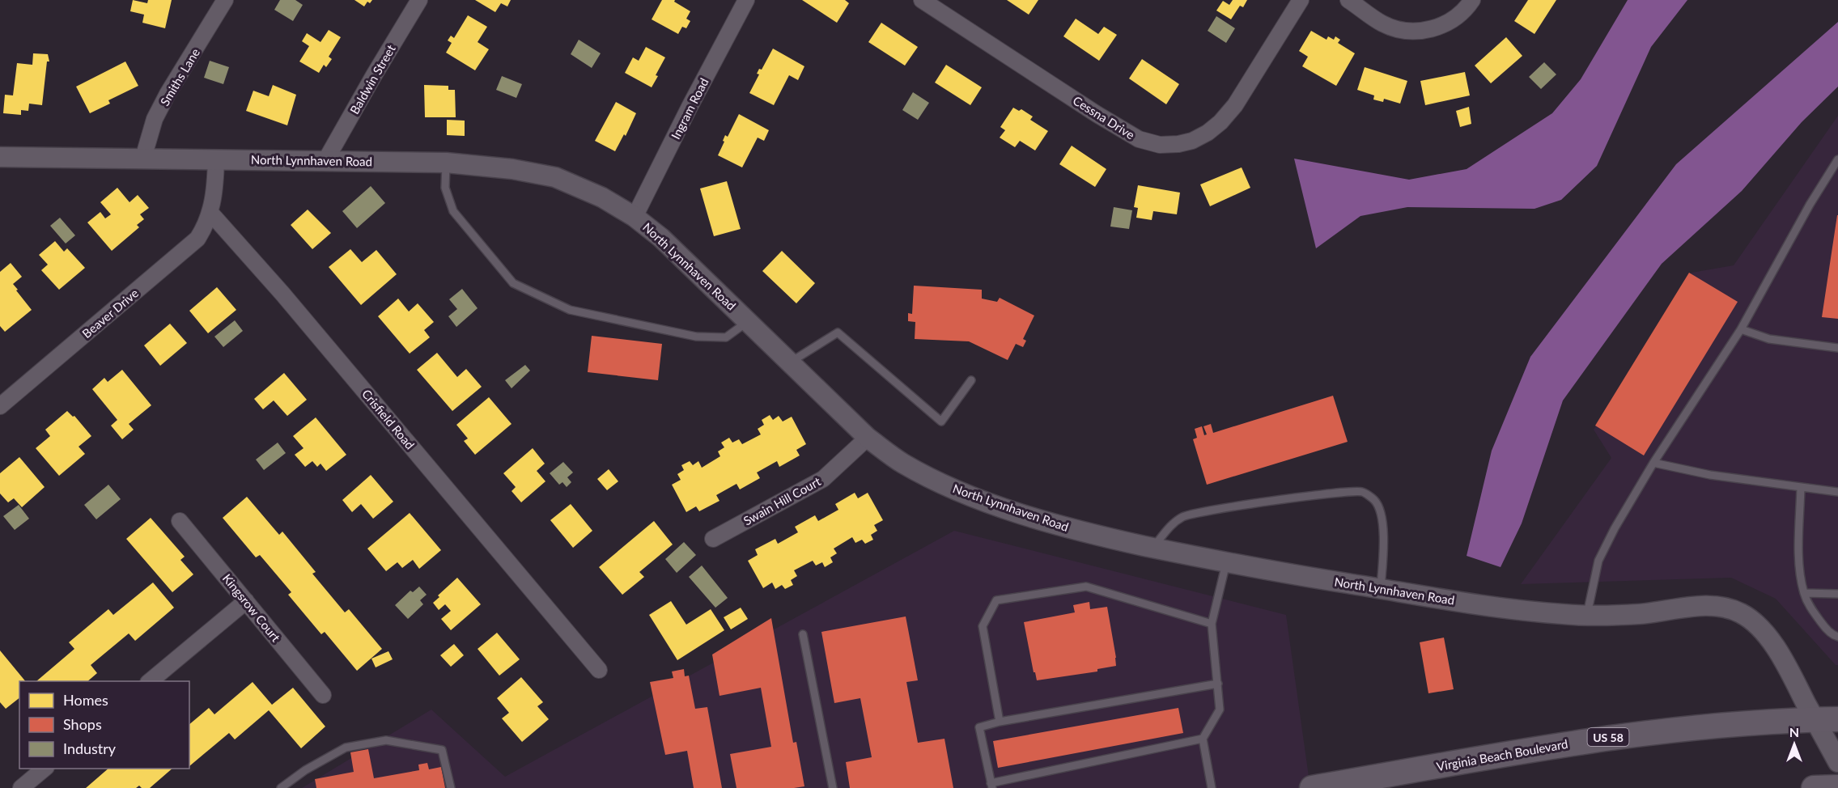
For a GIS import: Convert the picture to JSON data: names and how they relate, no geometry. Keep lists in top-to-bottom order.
{
  "streets": {
    "main road": ["US 58", "Virginia Beach Boulevard"],
    "street": [
      "Smiths Lane",
      "Baldwin Street",
      "Ingram Road",
      "Cessna Drive",
      "North Lynnhaven Road",
      "Beaver Drive",
      "Crisfield Road",
      "Swain Hill Court",
      "Kingsrow Court"
    ]
  },
  "crossings": [
    ["Smiths Lane", "North Lynnhaven Road"],
    ["Baldwin Street", "North Lynnhaven Road"],
    ["Ingram Road", "North Lynnhaven Road"],
    ["North Lynnhaven Road", "Swain Hill Court"],
    ["North Lynnhaven Road", "Virginia Beach Boulevard"],
    ["Beaver Drive", "Crisfield Road"]
  ],
  "legend": ["Homes", "Shops", "Industry"],
  "north": "top"
}
